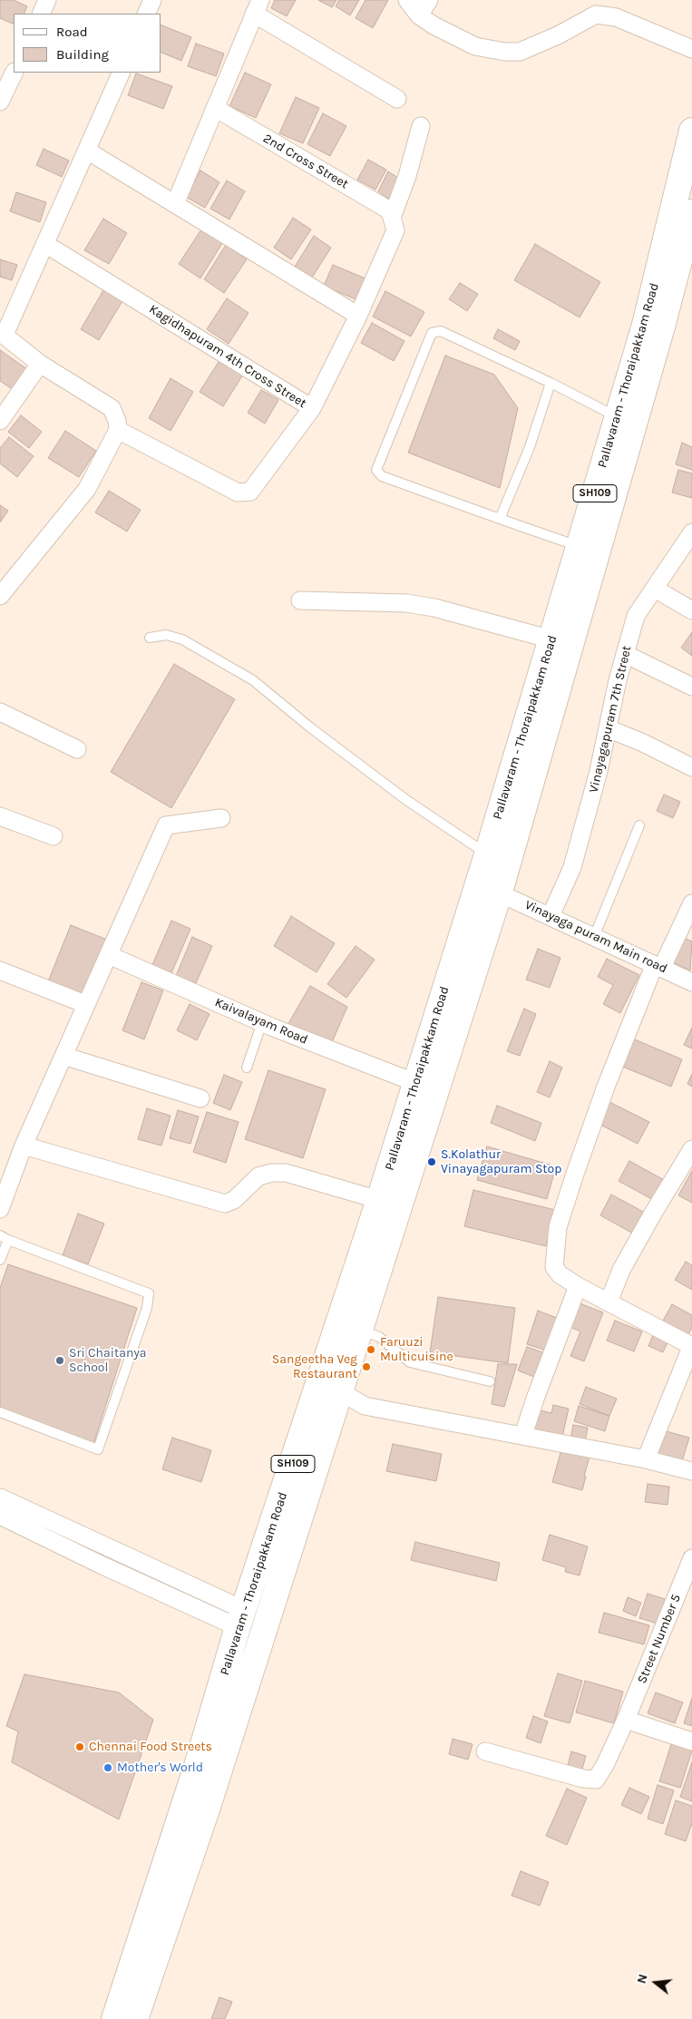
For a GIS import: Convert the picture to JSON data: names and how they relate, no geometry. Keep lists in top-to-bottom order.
{
  "streets": {
    "main road": ["Pallavaram - Thoraipakkam Road", "SH109"],
    "street": [
      "2nd Cross Street",
      "Kagidhapuram 4th Cross Street",
      "Vinayagapuram 7th Street",
      "Vinayaga puram Main road",
      "Kaivalayam Road",
      "Street Number 5"
    ]
  },
  "crossings": [
    ["2nd Cross Street", "Kagidhapuram 4th Cross Street"],
    ["Pallavaram - Thoraipakkam Road", "Vinayaga puram Main road"],
    ["Pallavaram - Thoraipakkam Road", "Kaivalayam Road"],
    ["Vinayagapuram 7th Street", "Vinayaga puram Main road"]
  ],
  "places": [
    "S.Kolathur Vinayagapuram Stop",
    "Faruuzi Multicuisine",
    "Sri Chaitanya School",
    "Sangeetha Veg Restaurant",
    "Chennai Food Streets",
    "Mother's World"
  ],
  "legend": ["Road", "Building"],
  "north": "left"
}
